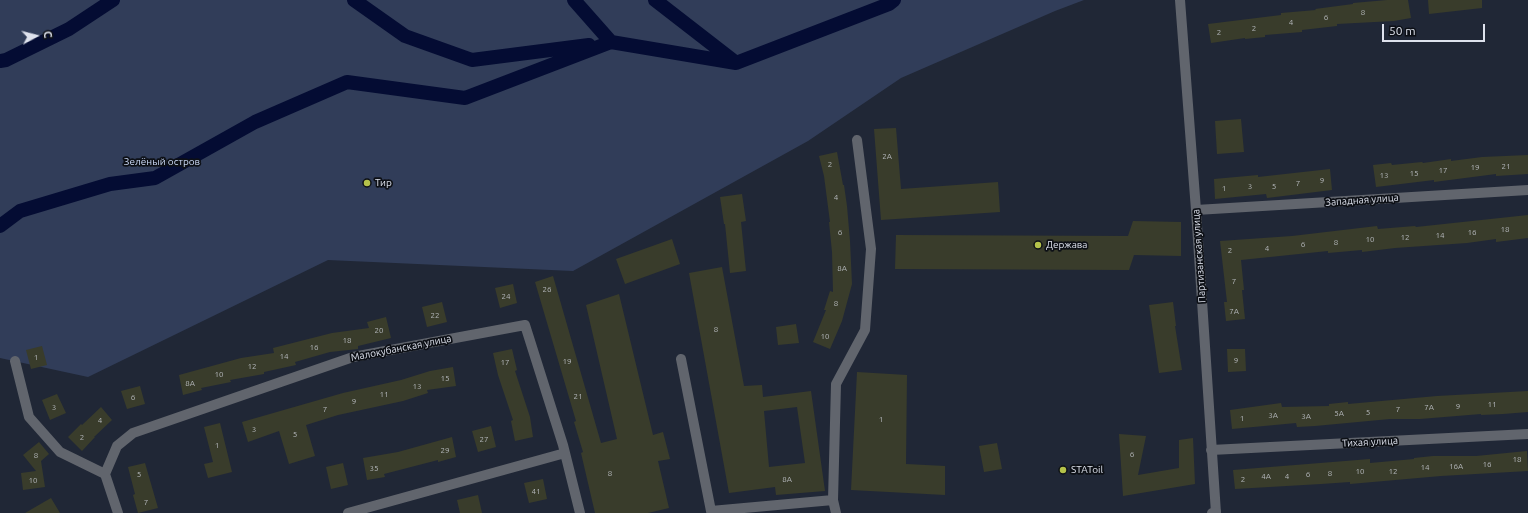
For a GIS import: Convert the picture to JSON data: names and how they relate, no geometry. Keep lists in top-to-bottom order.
{
  "streets": {
    "street": [
      "Западная улица",
      "Партизанская улица",
      "Малокубанская улица",
      "Тихая улица"
    ]
  },
  "crossings": [
    ["Западная улица", "Партизанская улица"],
    ["Партизанская улица", "Тихая улица"]
  ],
  "parks": ["Зелёный остров"],
  "places": ["Тир", "Держава", "STAToil"],
  "house_numbers": [
    "8",
    "6",
    "4",
    "2",
    "2",
    "2А",
    "2",
    "21",
    "19",
    "17",
    "15",
    "13",
    "9",
    "7",
    "3",
    "5",
    "1",
    "4",
    "18",
    "6",
    "16",
    "14",
    "12",
    "10",
    "8",
    "6",
    "4",
    "2",
    "8А",
    "7",
    "26",
    "24",
    "8",
    "7А",
    "22",
    "8",
    "20",
    "10",
    "18",
    "16",
    "14",
    "1",
    "9",
    "19",
    "17",
    "12",
    "10",
    "15",
    "8А",
    "13",
    "11",
    "21",
    "6",
    "9",
    "11",
    "9",
    "3",
    "7А",
    "7",
    "7",
    "5",
    "5А",
    "3А",
    "3А",
    "1",
    "1",
    "4",
    "3",
    "5",
    "2",
    "27",
    "1",
    "29",
    "6",
    "8",
    "18",
    "16",
    "16А",
    "14",
    "35",
    "10",
    "12",
    "8",
    "8",
    "5",
    "6",
    "4А",
    "4",
    "8А",
    "2",
    "10",
    "41",
    "7"
  ],
  "scale_bar": "50 m",
  "north": "right"
}
